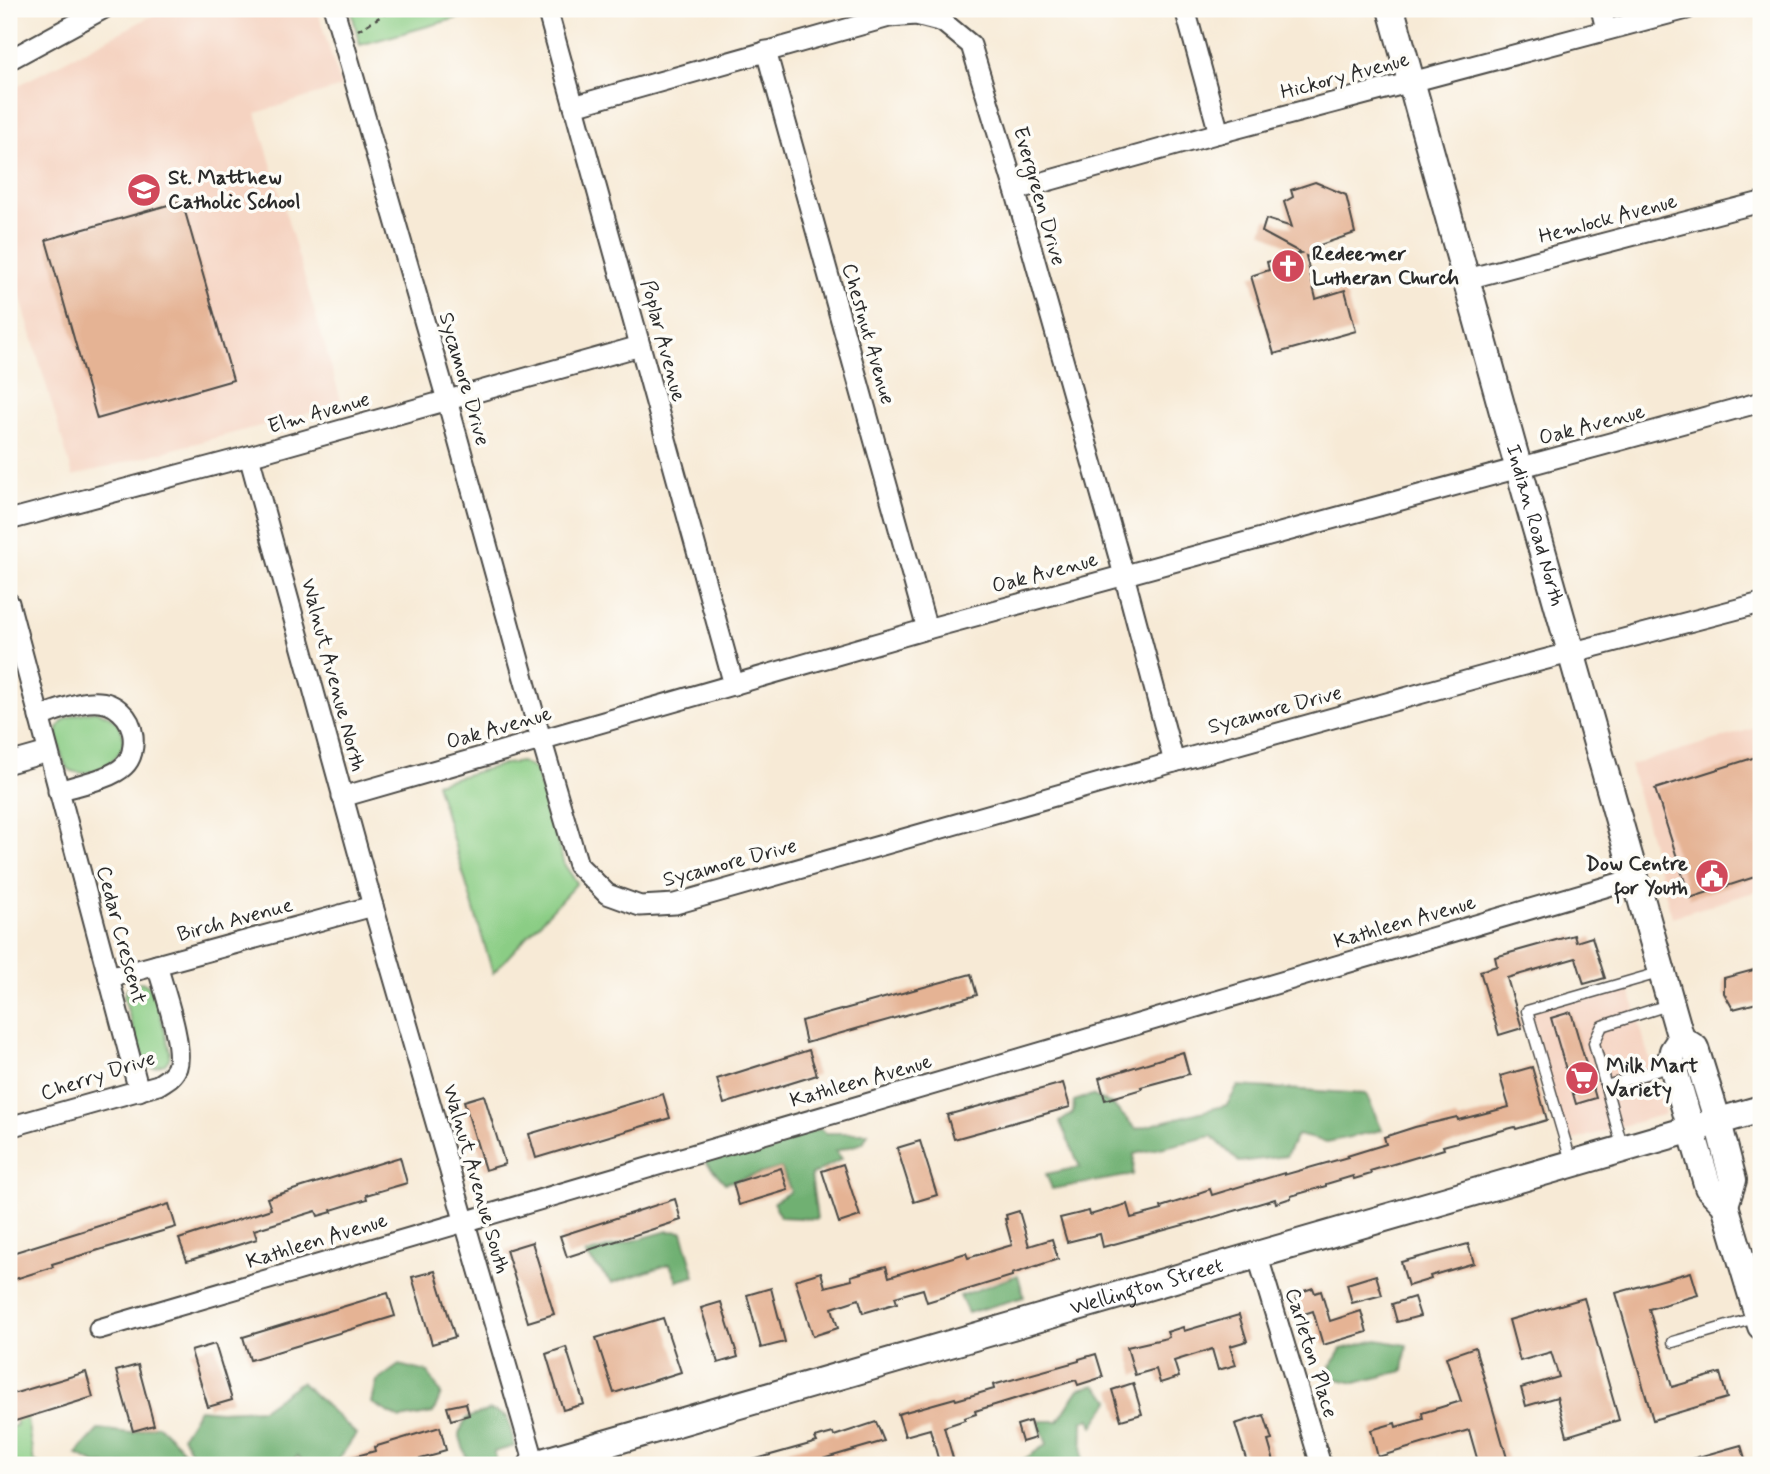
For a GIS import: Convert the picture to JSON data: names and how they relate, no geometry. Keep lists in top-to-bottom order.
{
  "streets": {
    "main road": ["Indian Road North", "Wellington Street"],
    "street": [
      "Hickory Avenue",
      "Evergreen Drive",
      "Hemlock Avenue",
      "Chestnut Avenue",
      "Poplar Avenue",
      "Sycamore Drive",
      "Elm Avenue",
      "Oak Avenue",
      "Walnut Avenue North",
      "Birch Avenue",
      "Kathleen Avenue",
      "Cedar Crescent",
      "Cherry Drive",
      "Walnut Avenue South",
      "Carleton Place"
    ]
  },
  "crossings": [
    ["Hickory Avenue", "Evergreen Drive"],
    ["Hickory Avenue", "Indian Road North"],
    ["Evergreen Drive", "Chestnut Avenue"],
    ["Evergreen Drive", "Poplar Avenue"],
    ["Evergreen Drive", "Sycamore Drive"],
    ["Evergreen Drive", "Oak Avenue"],
    ["Hemlock Avenue", "Indian Road North"],
    ["Chestnut Avenue", "Oak Avenue"],
    ["Poplar Avenue", "Elm Avenue"],
    ["Poplar Avenue", "Oak Avenue"],
    ["Sycamore Drive", "Elm Avenue"],
    ["Sycamore Drive", "Oak Avenue"],
    ["Sycamore Drive", "Indian Road North"],
    ["Elm Avenue", "Walnut Avenue North"],
    ["Oak Avenue", "Indian Road North"],
    ["Oak Avenue", "Walnut Avenue North"],
    ["Indian Road North", "Kathleen Avenue"],
    ["Indian Road North", "Wellington Street"],
    ["Walnut Avenue North", "Birch Avenue"],
    ["Walnut Avenue North", "Walnut Avenue South"],
    ["Birch Avenue", "Cedar Crescent"],
    ["Birch Avenue", "Cherry Drive"],
    ["Birch Avenue", "Walnut Avenue South"],
    ["Kathleen Avenue", "Walnut Avenue South"],
    ["Cedar Crescent", "Cherry Drive"],
    ["Walnut Avenue South", "Wellington Street"],
    ["Wellington Street", "Carleton Place"]
  ],
  "places": {
    "school or university": ["St. Matthew Catholic School"],
    "church": ["Redeemer Lutheran Church"],
    "public building": ["Dow Centre for Youth"],
    "supermarket": ["Milk Mart Variety"]
  }
}
